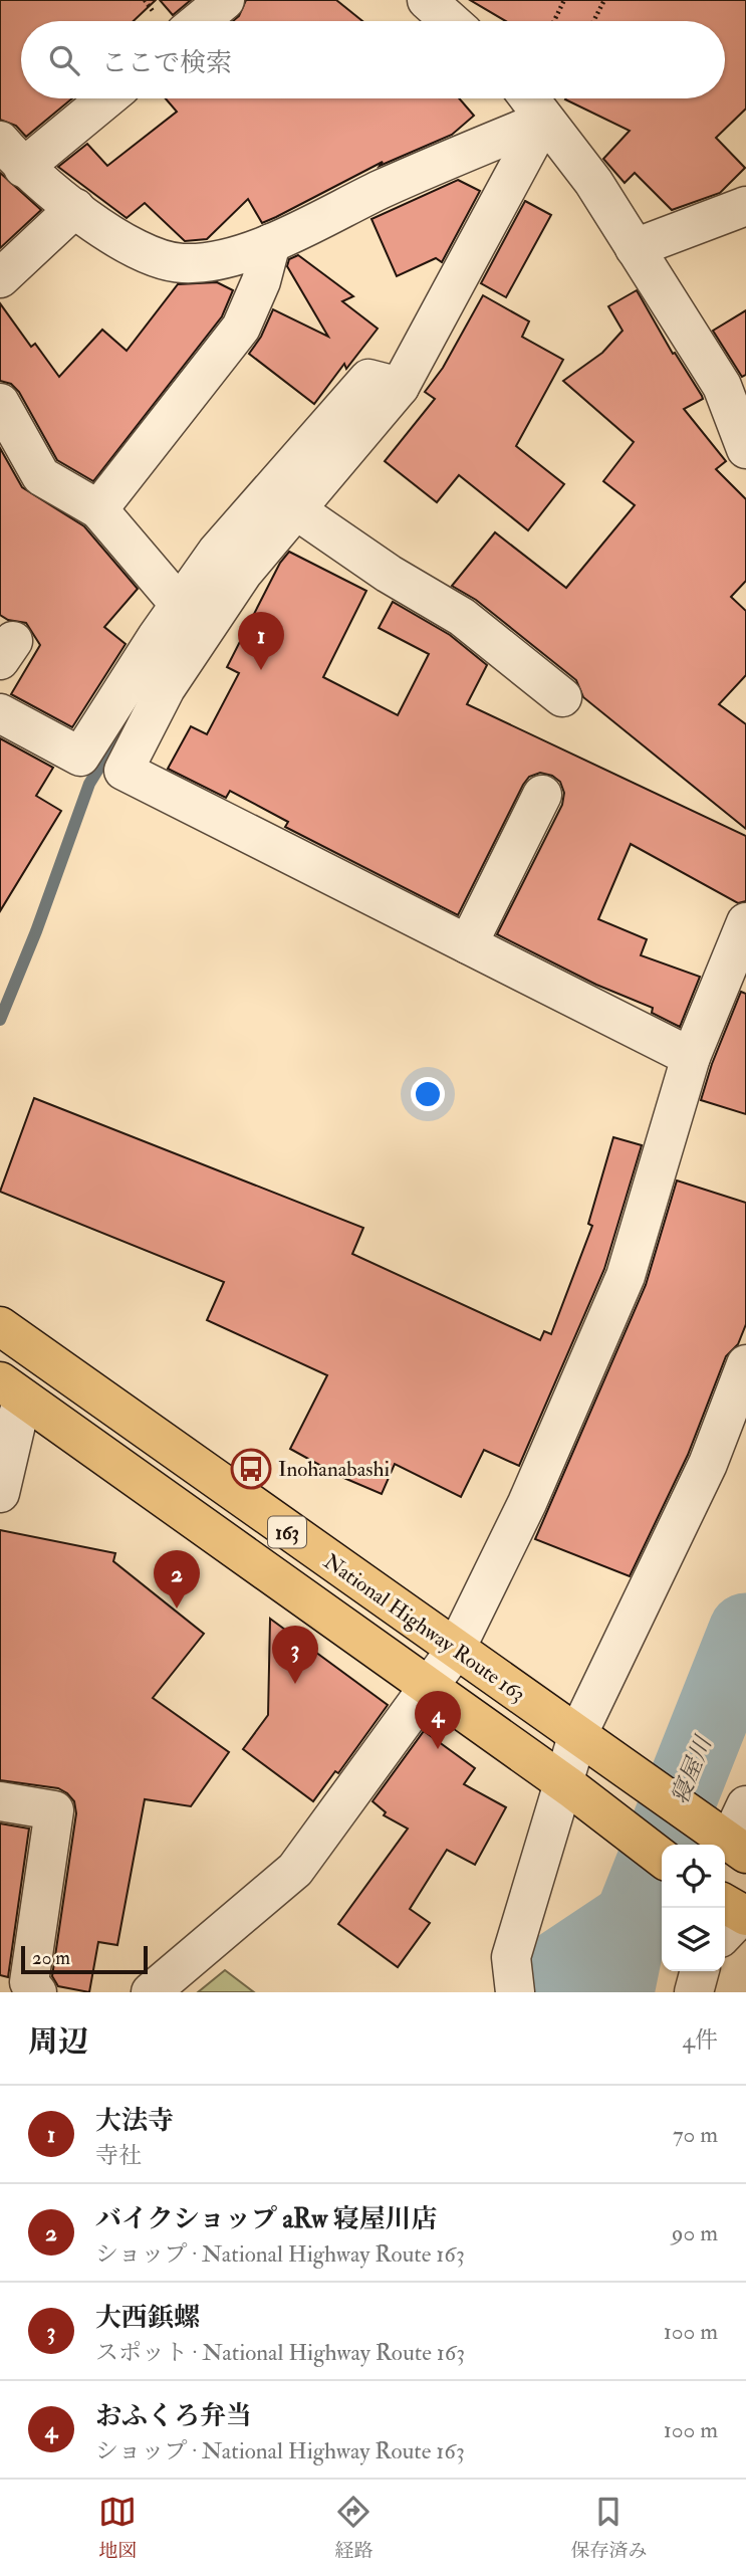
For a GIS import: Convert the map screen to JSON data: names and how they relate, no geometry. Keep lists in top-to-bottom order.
{
  "streets": {
    "highway": ["163", "National Highway Route 163"]
  },
  "water": ["寝屋川"],
  "places": {
    "bus stop": ["Inohanabashi"]
  },
  "scale_bar": "20 m",
  "page": {
    "search": "ここで検索",
    "pins": [
      "1",
      "2",
      "3",
      "4"
    ],
    "scale": "20 m",
    "heading": ["周辺", "4件"],
    "list": [
      {
        "mark": "1",
        "name": "大法寺",
        "note": "寺社",
        "value": "70 m"
      },
      {
        "mark": "2",
        "name": "バイクショップ aRw 寝屋川店",
        "note": "ショップ · National Highway Route 163",
        "value": "90 m"
      },
      {
        "mark": "3",
        "name": "大西鋲螺",
        "note": "スポット · National Highway Route 163",
        "value": "100 m"
      },
      {
        "mark": "4",
        "name": "おふくろ弁当",
        "note": "ショップ · National Highway Route 163",
        "value": "100 m"
      }
    ],
    "nav": ["地図", "経路", "保存済み"]
  }
}
